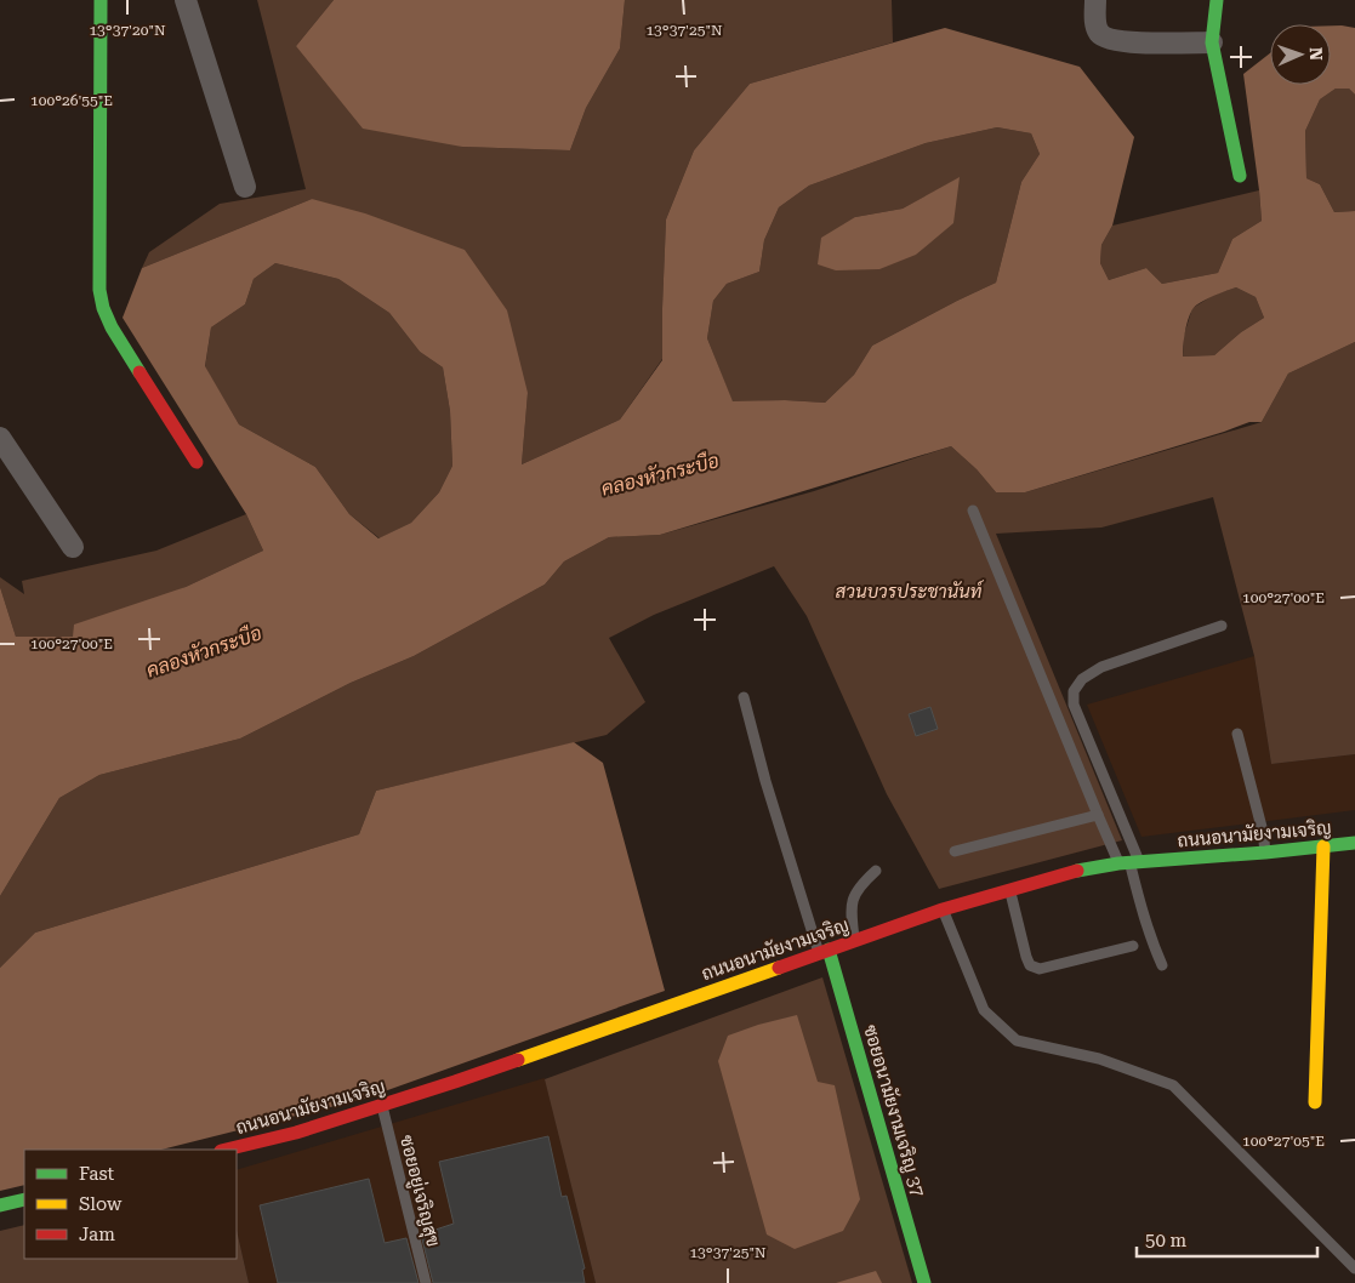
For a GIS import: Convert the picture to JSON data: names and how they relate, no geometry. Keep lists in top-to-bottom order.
{
  "streets": {
    "street": ["ถนนอนามัยงามเจริญ", "ซอยอนามัยงามเจริญ 37"],
    "lane": ["ซอยอยู่เจริญสุข"]
  },
  "crossings": [
    ["ถนนอนามัยงามเจริญ", "ซอยอนามัยงามเจริญ 37"],
    ["ถนนอนามัยงามเจริญ", "ซอยอยู่เจริญสุข"]
  ],
  "water": ["คลองหัวกระบือ"],
  "parks": ["สวนบวรประชานันท์"],
  "legend": ["Fast", "Slow", "Jam"],
  "scale_bar": "50 m",
  "north": "right",
  "coordinates": [
    "13°37'20\"N",
    "13°37'25\"N",
    "100°26'55\"E",
    "100°27'00\"E",
    "100°27'05\"E"
  ]
}
